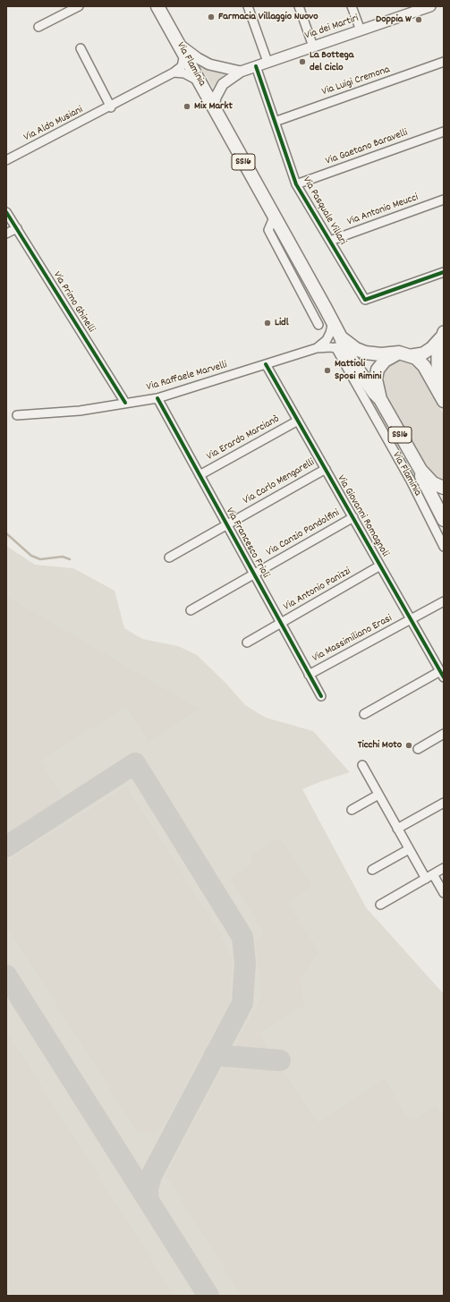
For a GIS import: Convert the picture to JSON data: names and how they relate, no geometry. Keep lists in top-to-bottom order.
{
  "streets": {
    "main road": ["Via Flaminia", "SS16"],
    "street": [
      "Via dei Martiri",
      "Via Luigi Cremona",
      "Via Aldo Musiani",
      "Via Gaetano Baravelli",
      "Via Antonio Meucci",
      "Via Pasquale Villari",
      "Via Primo Ghinelli",
      "Via Raffaele Marvelli",
      "Via Erardo Marcianò",
      "Via Carlo Mengarelli",
      "Via Giovanni Romagnoli",
      "Via Canzio Pandolfini",
      "Via Francesco Frioli",
      "Via Antonio Panizzi",
      "Via Massimiliano Erasi"
    ]
  },
  "crossings": [
    ["Via dei Martiri", "Via Flaminia"],
    ["Via dei Martiri", "Via Pasquale Villari"],
    ["Via Flaminia", "Via Aldo Musiani"],
    ["Via Flaminia", "Via Raffaele Marvelli"],
    ["Via Luigi Cremona", "Via Pasquale Villari"],
    ["Via Gaetano Baravelli", "Via Pasquale Villari"],
    ["Via Antonio Meucci", "Via Pasquale Villari"],
    ["Via Primo Ghinelli", "Via Raffaele Marvelli"],
    ["Via Raffaele Marvelli", "Via Giovanni Romagnoli"],
    ["Via Raffaele Marvelli", "Via Francesco Frioli"],
    ["Via Erardo Marcianò", "Via Giovanni Romagnoli"],
    ["Via Erardo Marcianò", "Via Francesco Frioli"],
    ["Via Carlo Mengarelli", "Via Giovanni Romagnoli"],
    ["Via Carlo Mengarelli", "Via Francesco Frioli"],
    ["Via Giovanni Romagnoli", "Via Canzio Pandolfini"],
    ["Via Giovanni Romagnoli", "Via Antonio Panizzi"],
    ["Via Giovanni Romagnoli", "Via Massimiliano Erasi"],
    ["Via Canzio Pandolfini", "Via Francesco Frioli"],
    ["Via Francesco Frioli", "Via Antonio Panizzi"],
    ["Via Francesco Frioli", "Via Massimiliano Erasi"]
  ],
  "places": [
    "Farmacia Villaggio Nuovo",
    "Doppia W",
    "La Bottega del Ciclo",
    "Mix Markt",
    "Lidl",
    "Mattioli Sposi Rimini",
    "Ticchi Moto"
  ]
}
